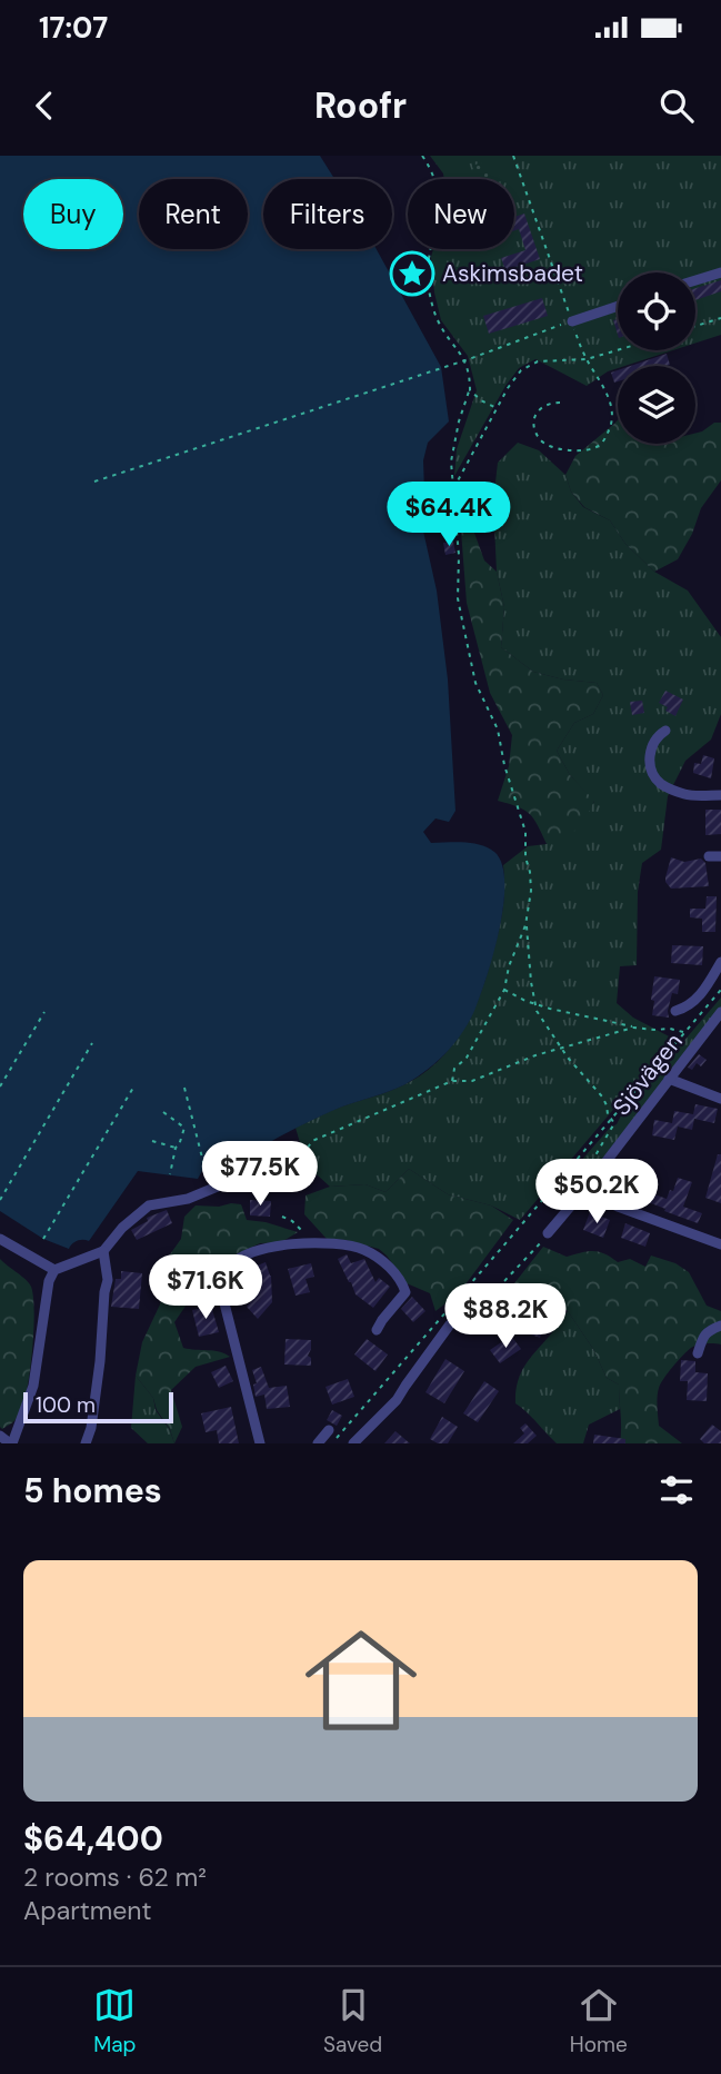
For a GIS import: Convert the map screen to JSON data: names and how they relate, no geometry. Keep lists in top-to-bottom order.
{
  "streets": {
    "street": ["Sjövägen"]
  },
  "places": {
    "place": ["Askimsbadet"]
  },
  "scale_bar": "100 m",
  "page": {
    "status": "17:07",
    "header": "Roofr",
    "chip": [
      "Buy",
      "Rent",
      "Filters",
      "New"
    ],
    "price": [
      "$64.4K",
      "$77.5K",
      "$50.2K",
      "$71.6K",
      "$88.2K"
    ],
    "scale": "100 m",
    "heading": "5 homes",
    "list": [
      {
        "name": "$64,400",
        "note": "2 rooms · 62 m² · Apartment"
      }
    ],
    "tabs": ["Map", "Saved", "Home"]
  }
}
